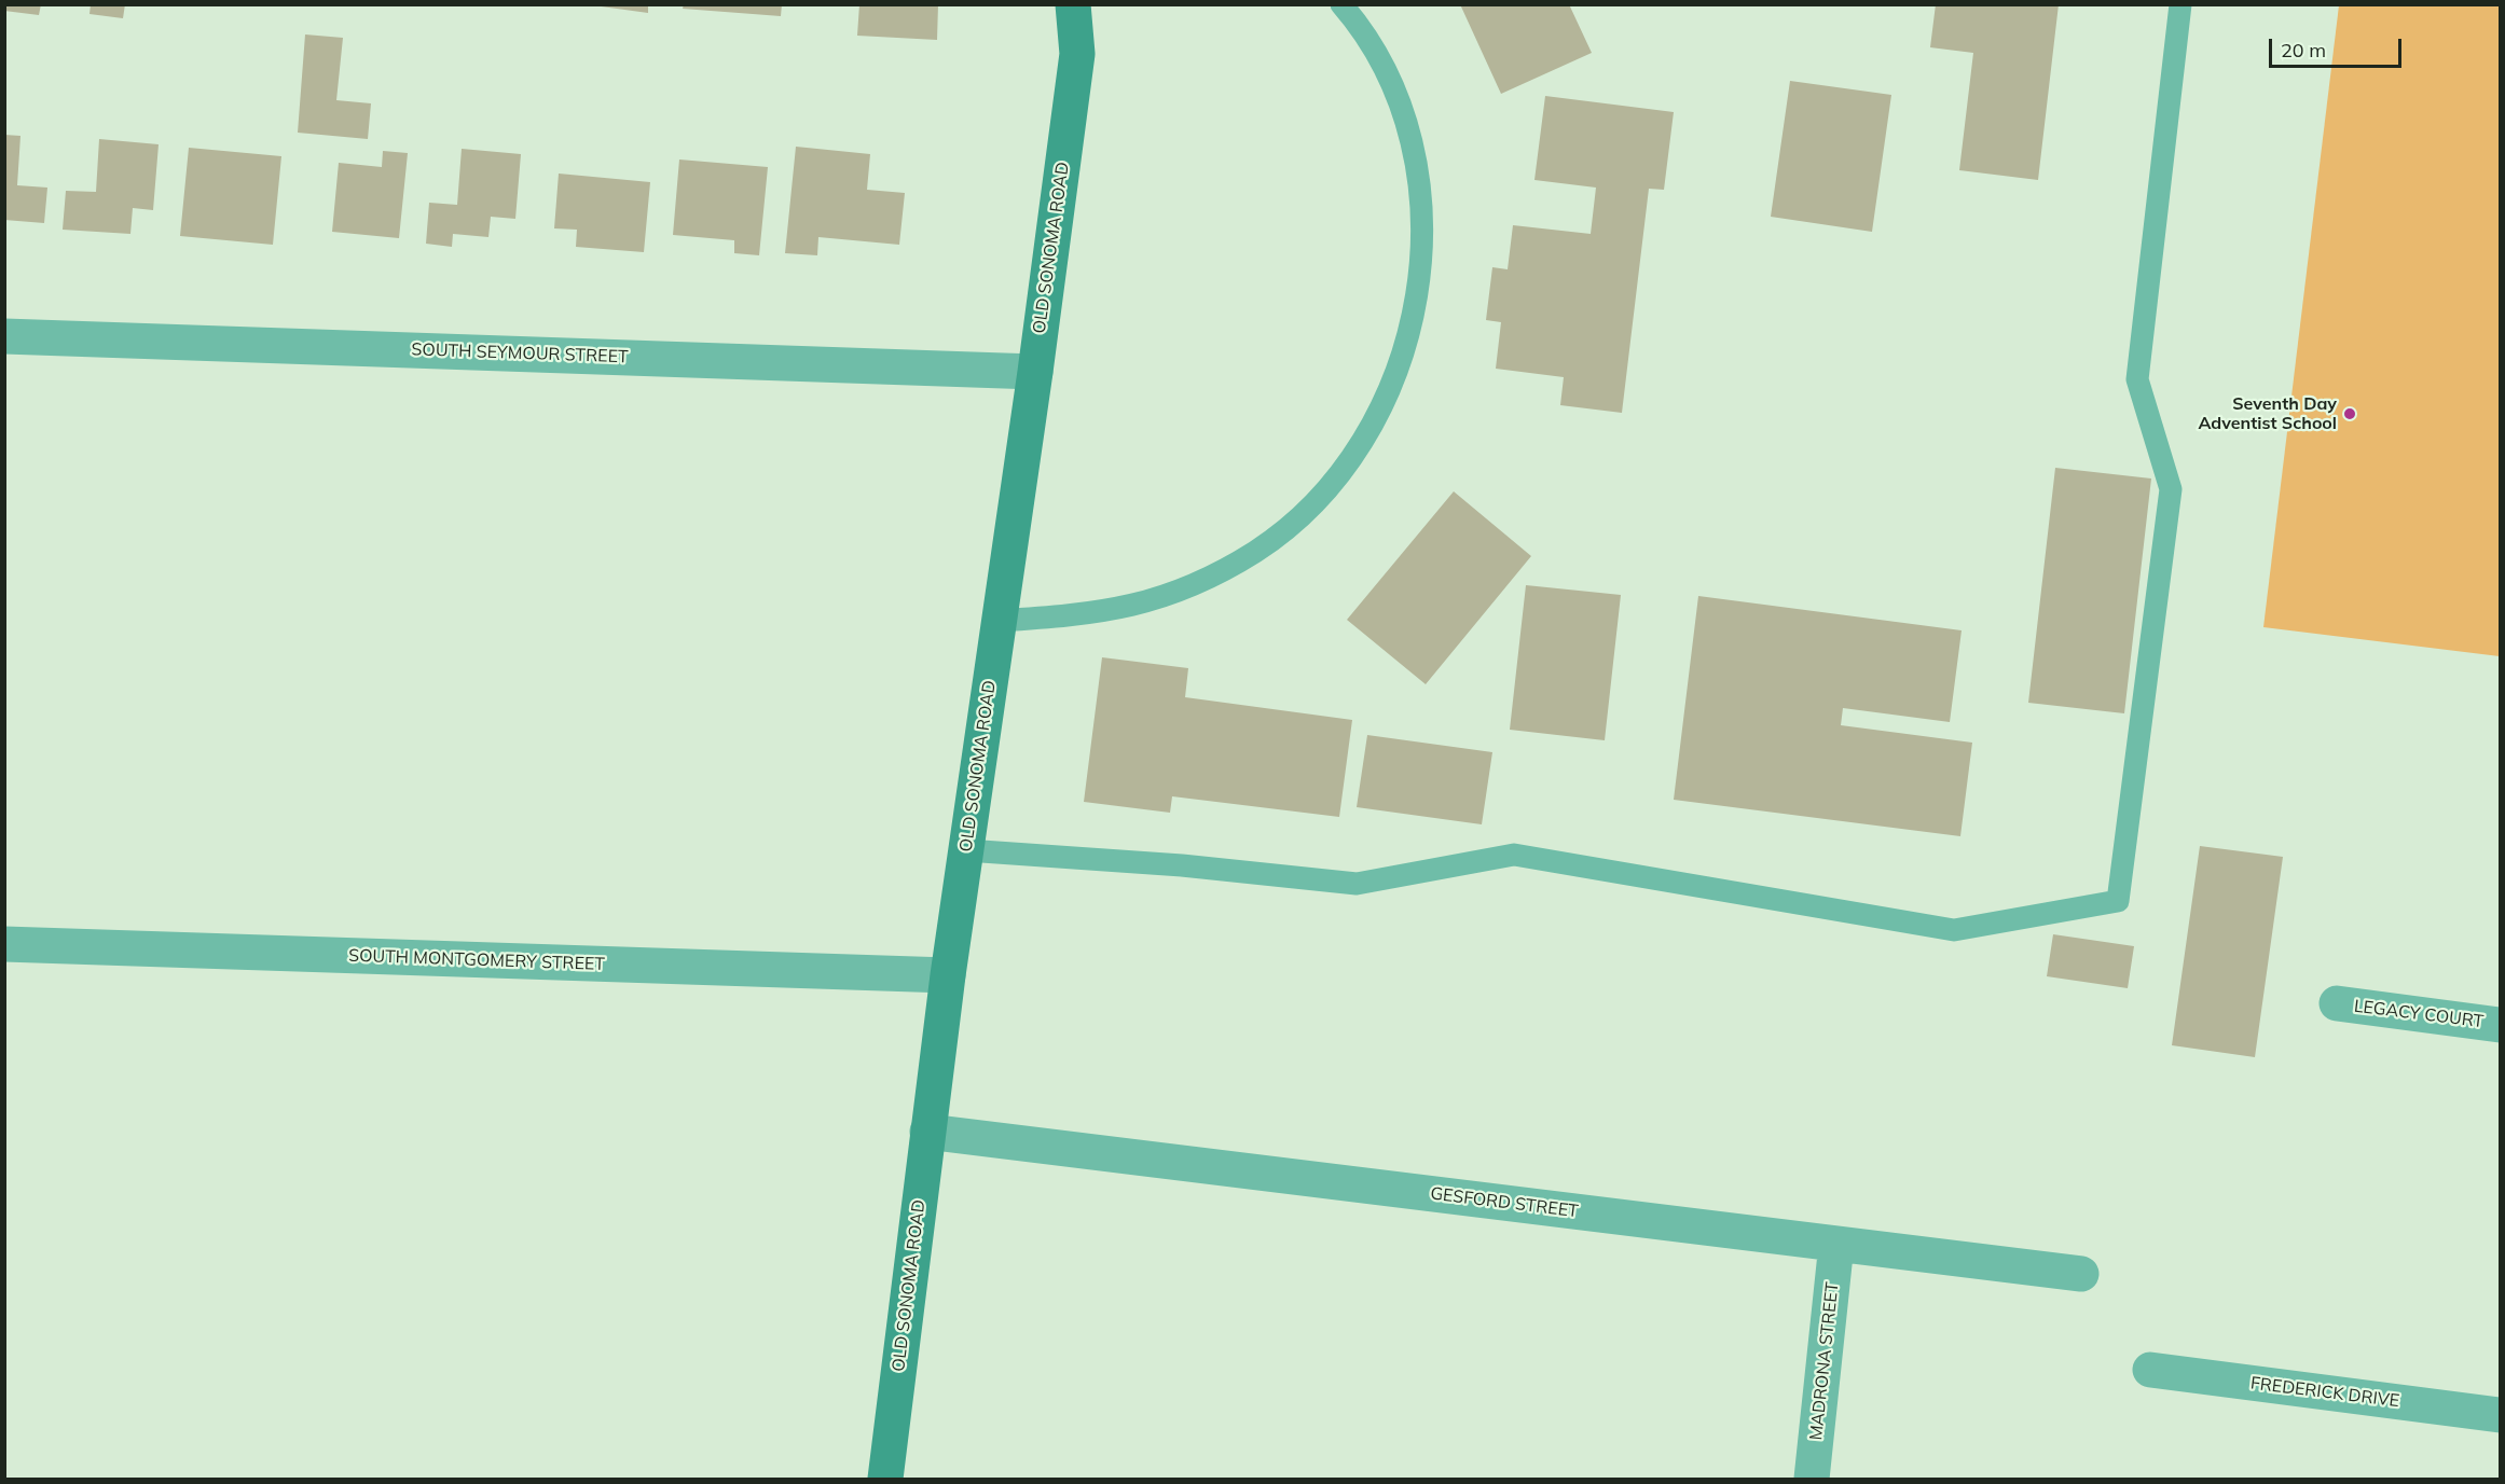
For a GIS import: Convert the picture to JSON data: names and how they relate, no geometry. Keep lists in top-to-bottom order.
{
  "streets": {
    "main road": ["OLD SONOMA ROAD"],
    "street": [
      "SOUTH SEYMOUR STREET",
      "SOUTH MONTGOMERY STREET",
      "LEGACY COURT",
      "GESFORD STREET",
      "MADRONA STREET",
      "FREDERICK DRIVE"
    ]
  },
  "crossings": [
    ["OLD SONOMA ROAD", "SOUTH SEYMOUR STREET"],
    ["OLD SONOMA ROAD", "SOUTH MONTGOMERY STREET"],
    ["OLD SONOMA ROAD", "GESFORD STREET"],
    ["GESFORD STREET", "MADRONA STREET"]
  ],
  "places": ["Seventh Day Adventist School"],
  "scale_bar": "20 m"
}
